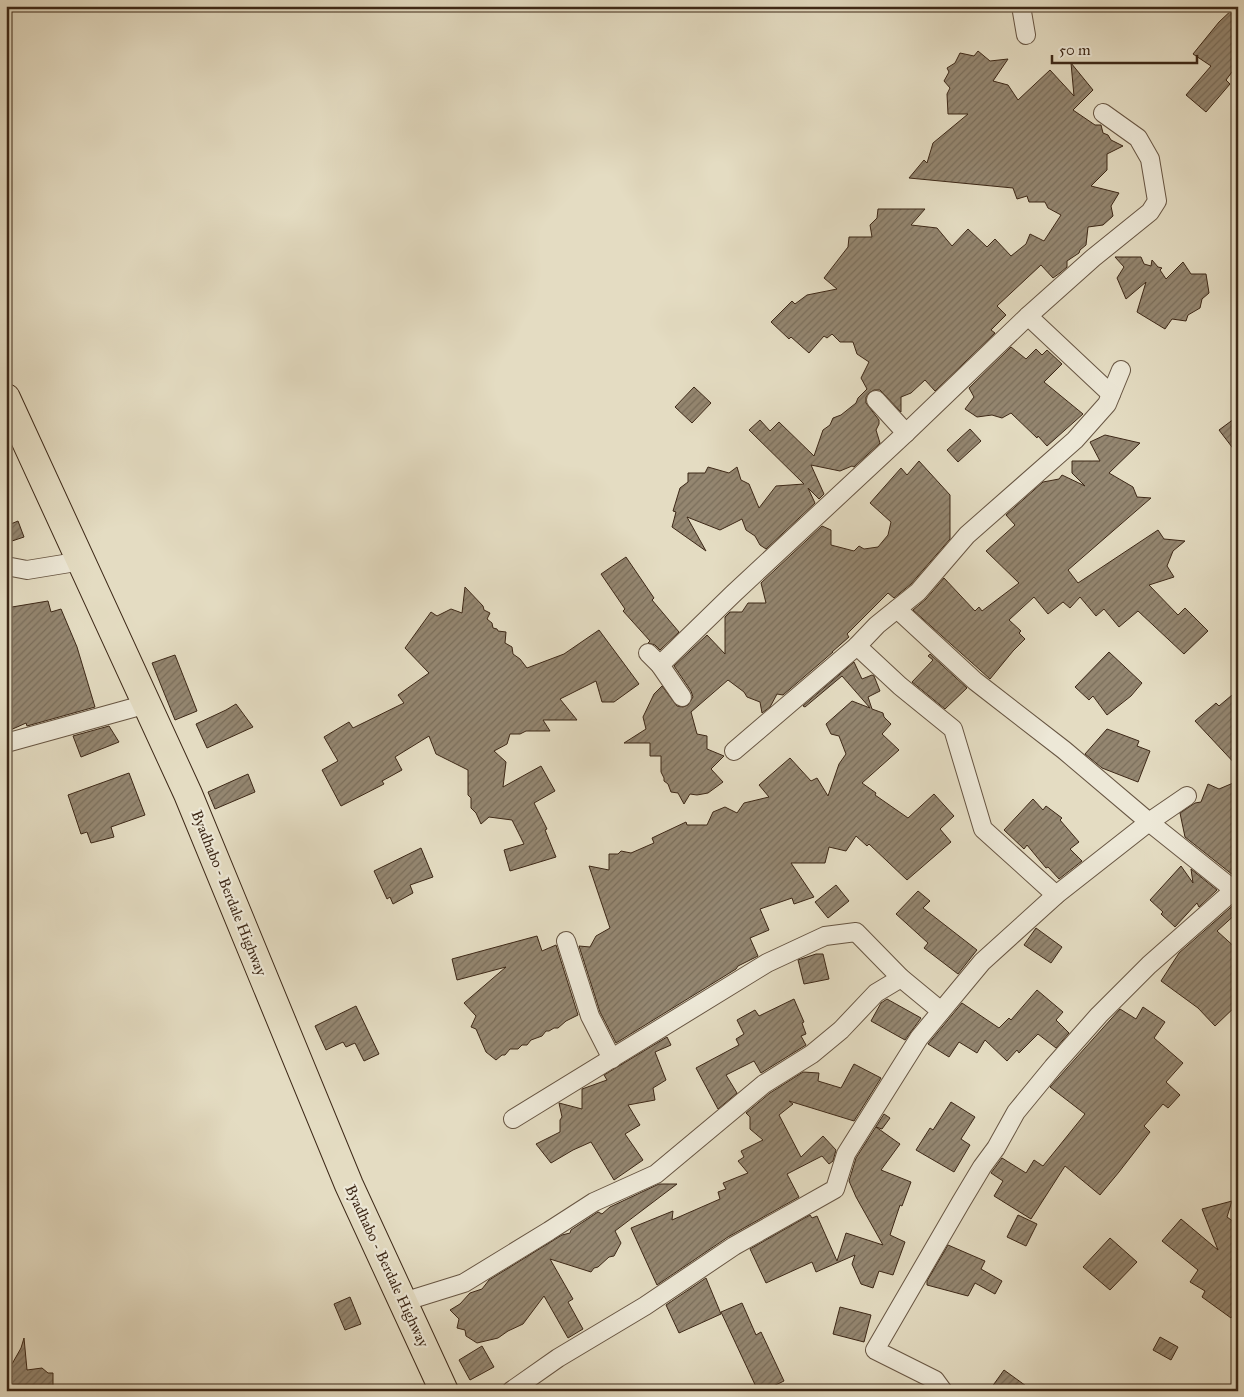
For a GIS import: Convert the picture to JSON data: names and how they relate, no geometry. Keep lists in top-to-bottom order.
{
  "streets": {
    "main road": ["Byadhabo - Berdale Highway"]
  },
  "scale_bar": "50 m"
}
